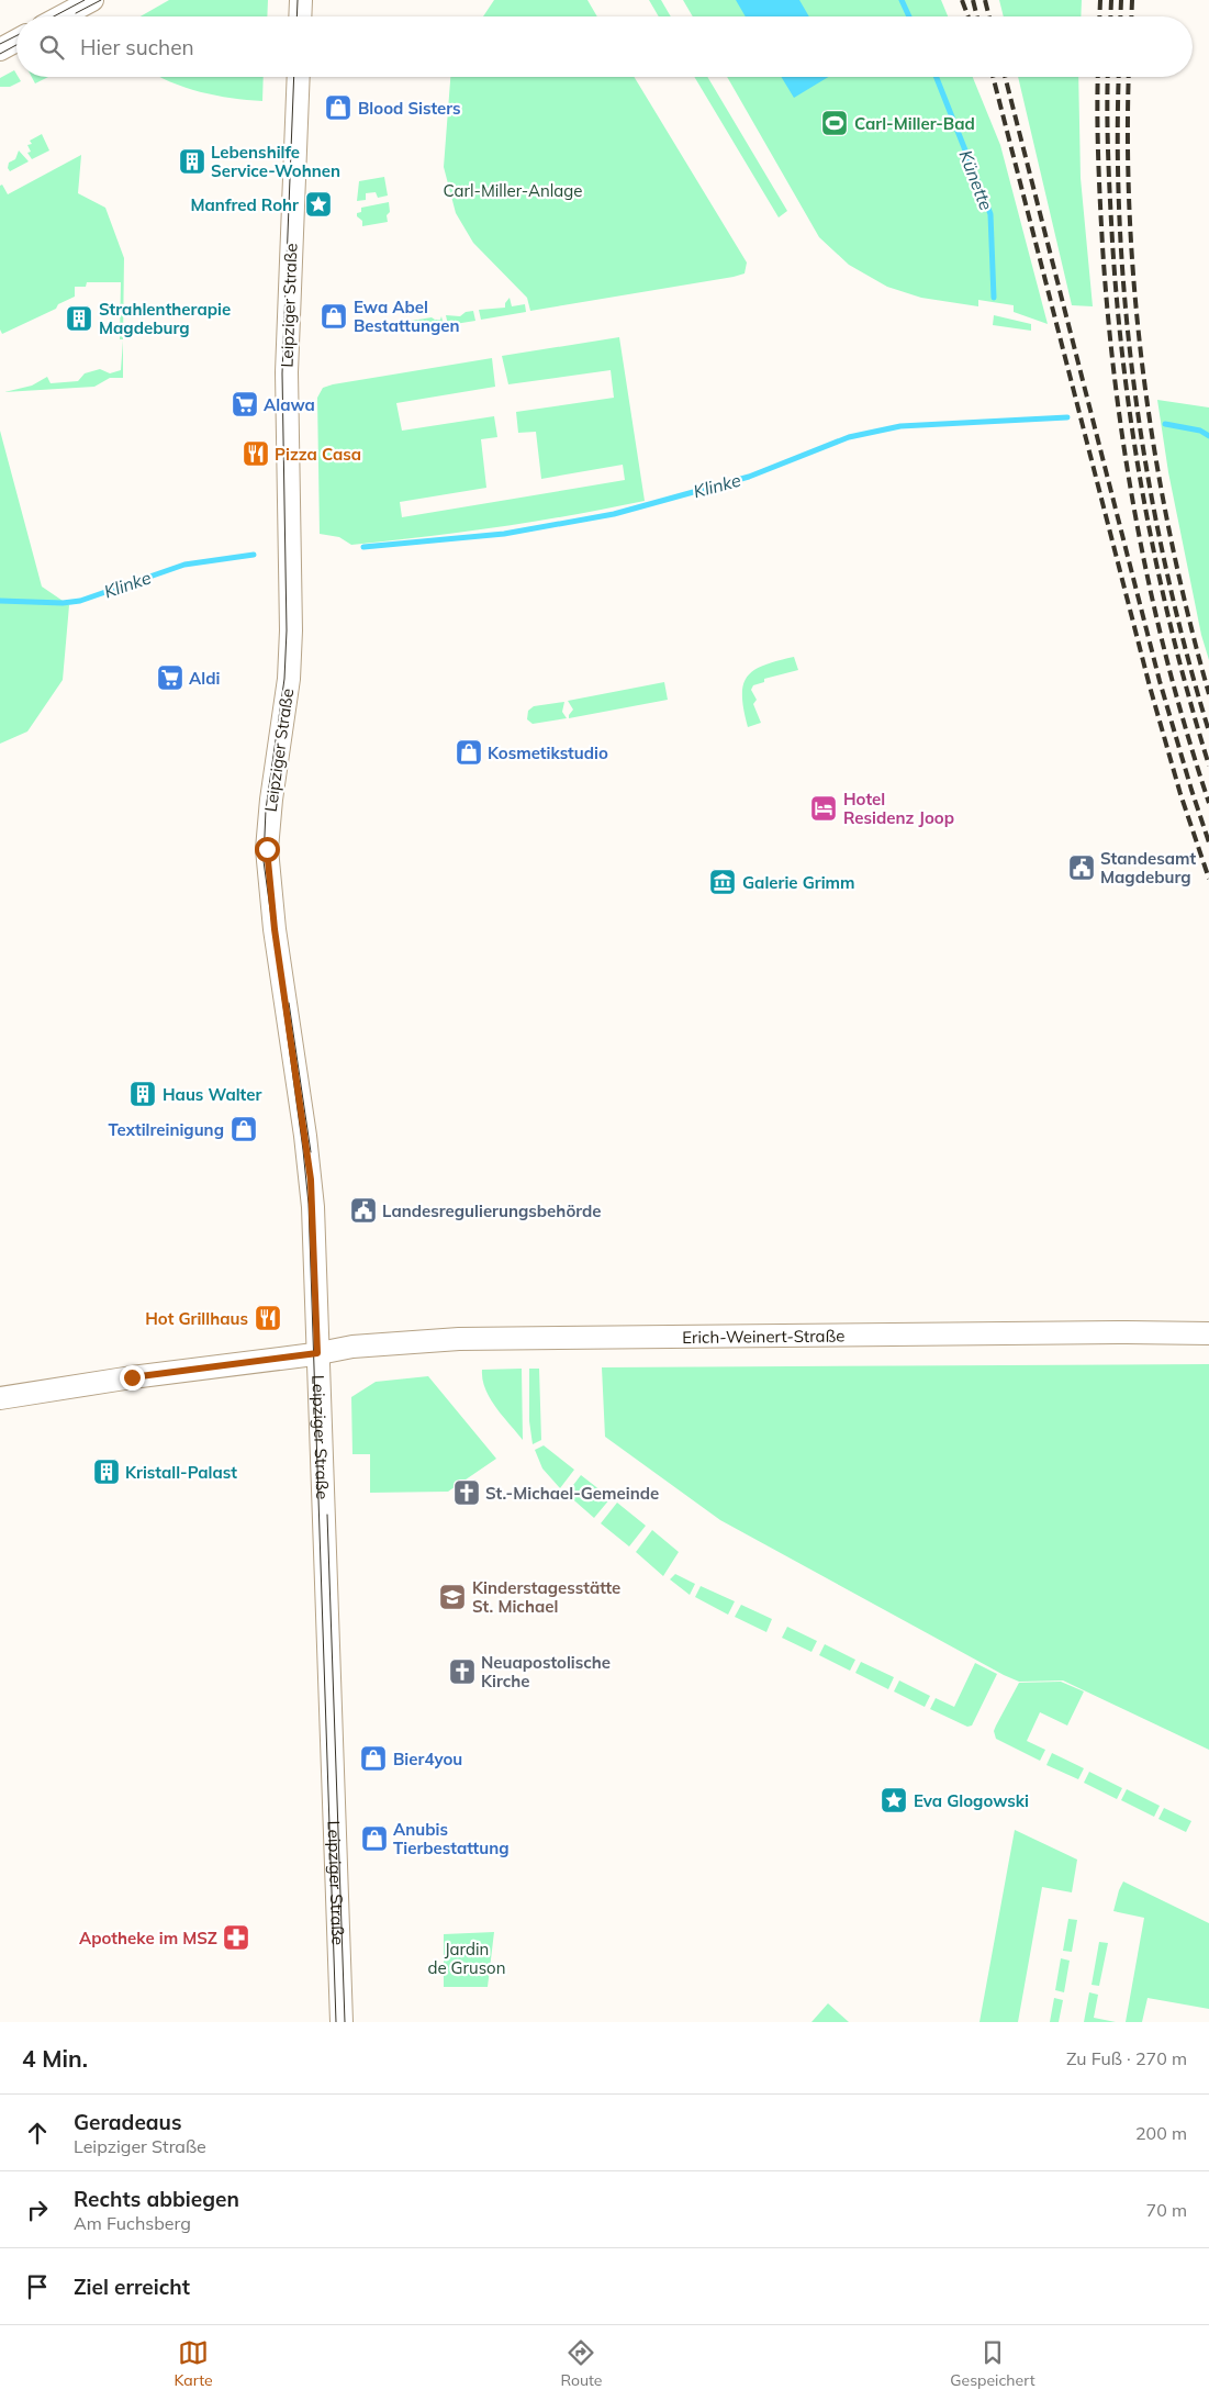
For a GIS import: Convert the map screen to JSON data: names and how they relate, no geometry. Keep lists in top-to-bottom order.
{
  "streets": {
    "main road": ["Leipziger Straße", "Erich-Weinert-Straße"]
  },
  "crossings": [
    ["Leipziger Straße", "Erich-Weinert-Straße"]
  ],
  "water": ["Künette", "Klinke"],
  "parks": ["Carl-Miller-Anlage", "Jardin de Gruson"],
  "places": {
    "shop": [
      "Blood Sisters",
      "Ewa Abel Bestattungen",
      "Kosmetikstudio",
      "Textilreinigung",
      "Bier4you",
      "Anubis Tierbestattung"
    ],
    "sports": ["Carl-Miller-Bad"],
    "building": [
      "Lebenshilfe Service-Wohnen",
      "Strahlentherapie Magdeburg",
      "Haus Walter",
      "Kristall-Palast"
    ],
    "place": ["Manfred Rohr", "Eva Glogowski"],
    "supermarket": ["Alawa", "Aldi"],
    "restaurant": ["Pizza Casa", "Hot Grillhaus"],
    "hotel": ["Hotel Residenz Joop"],
    "public building": ["Standesamt Magdeburg", "Landesregulierungsbehörde"],
    "museum": ["Galerie Grimm"],
    "church": ["St.-Michael-Gemeinde", "Neuapostolische Kirche"],
    "school or university": ["Kinderstagesstätte St. Michael"],
    "pharmacy": ["Apotheke im MSZ"]
  },
  "page": {
    "search": "Hier suchen",
    "heading": ["4 Min.", "Zu Fuß · 270 m"],
    "list": [
      ["Geradeaus", "Leipziger Straße", "200 m"],
      ["Rechts abbiegen", "Am Fuchsberg", "70 m"],
      "Ziel erreicht"
    ],
    "nav": ["Karte", "Route", "Gespeichert"]
  }
}
